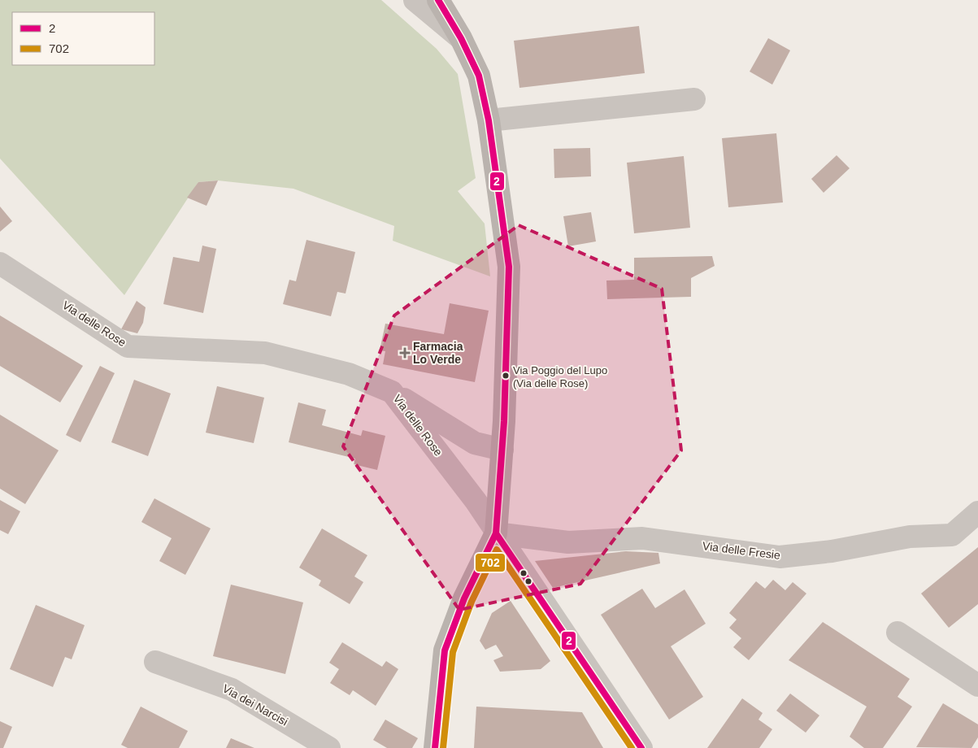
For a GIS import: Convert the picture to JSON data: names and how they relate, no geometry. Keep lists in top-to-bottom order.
{
  "streets": {
    "street": ["Via delle Rose", "Via delle Fresie", "Via dei Narcisi"]
  },
  "crossings": [
    ["Via delle Rose", "Via delle Fresie"]
  ],
  "places": {
    "health": ["Farmacia Lo Verde"],
    "other": ["Via Poggio del Lupo (Via delle Rose)"]
  },
  "lines": ["transit line 2", "transit line 702"],
  "legend": ["2", "702"]
}
